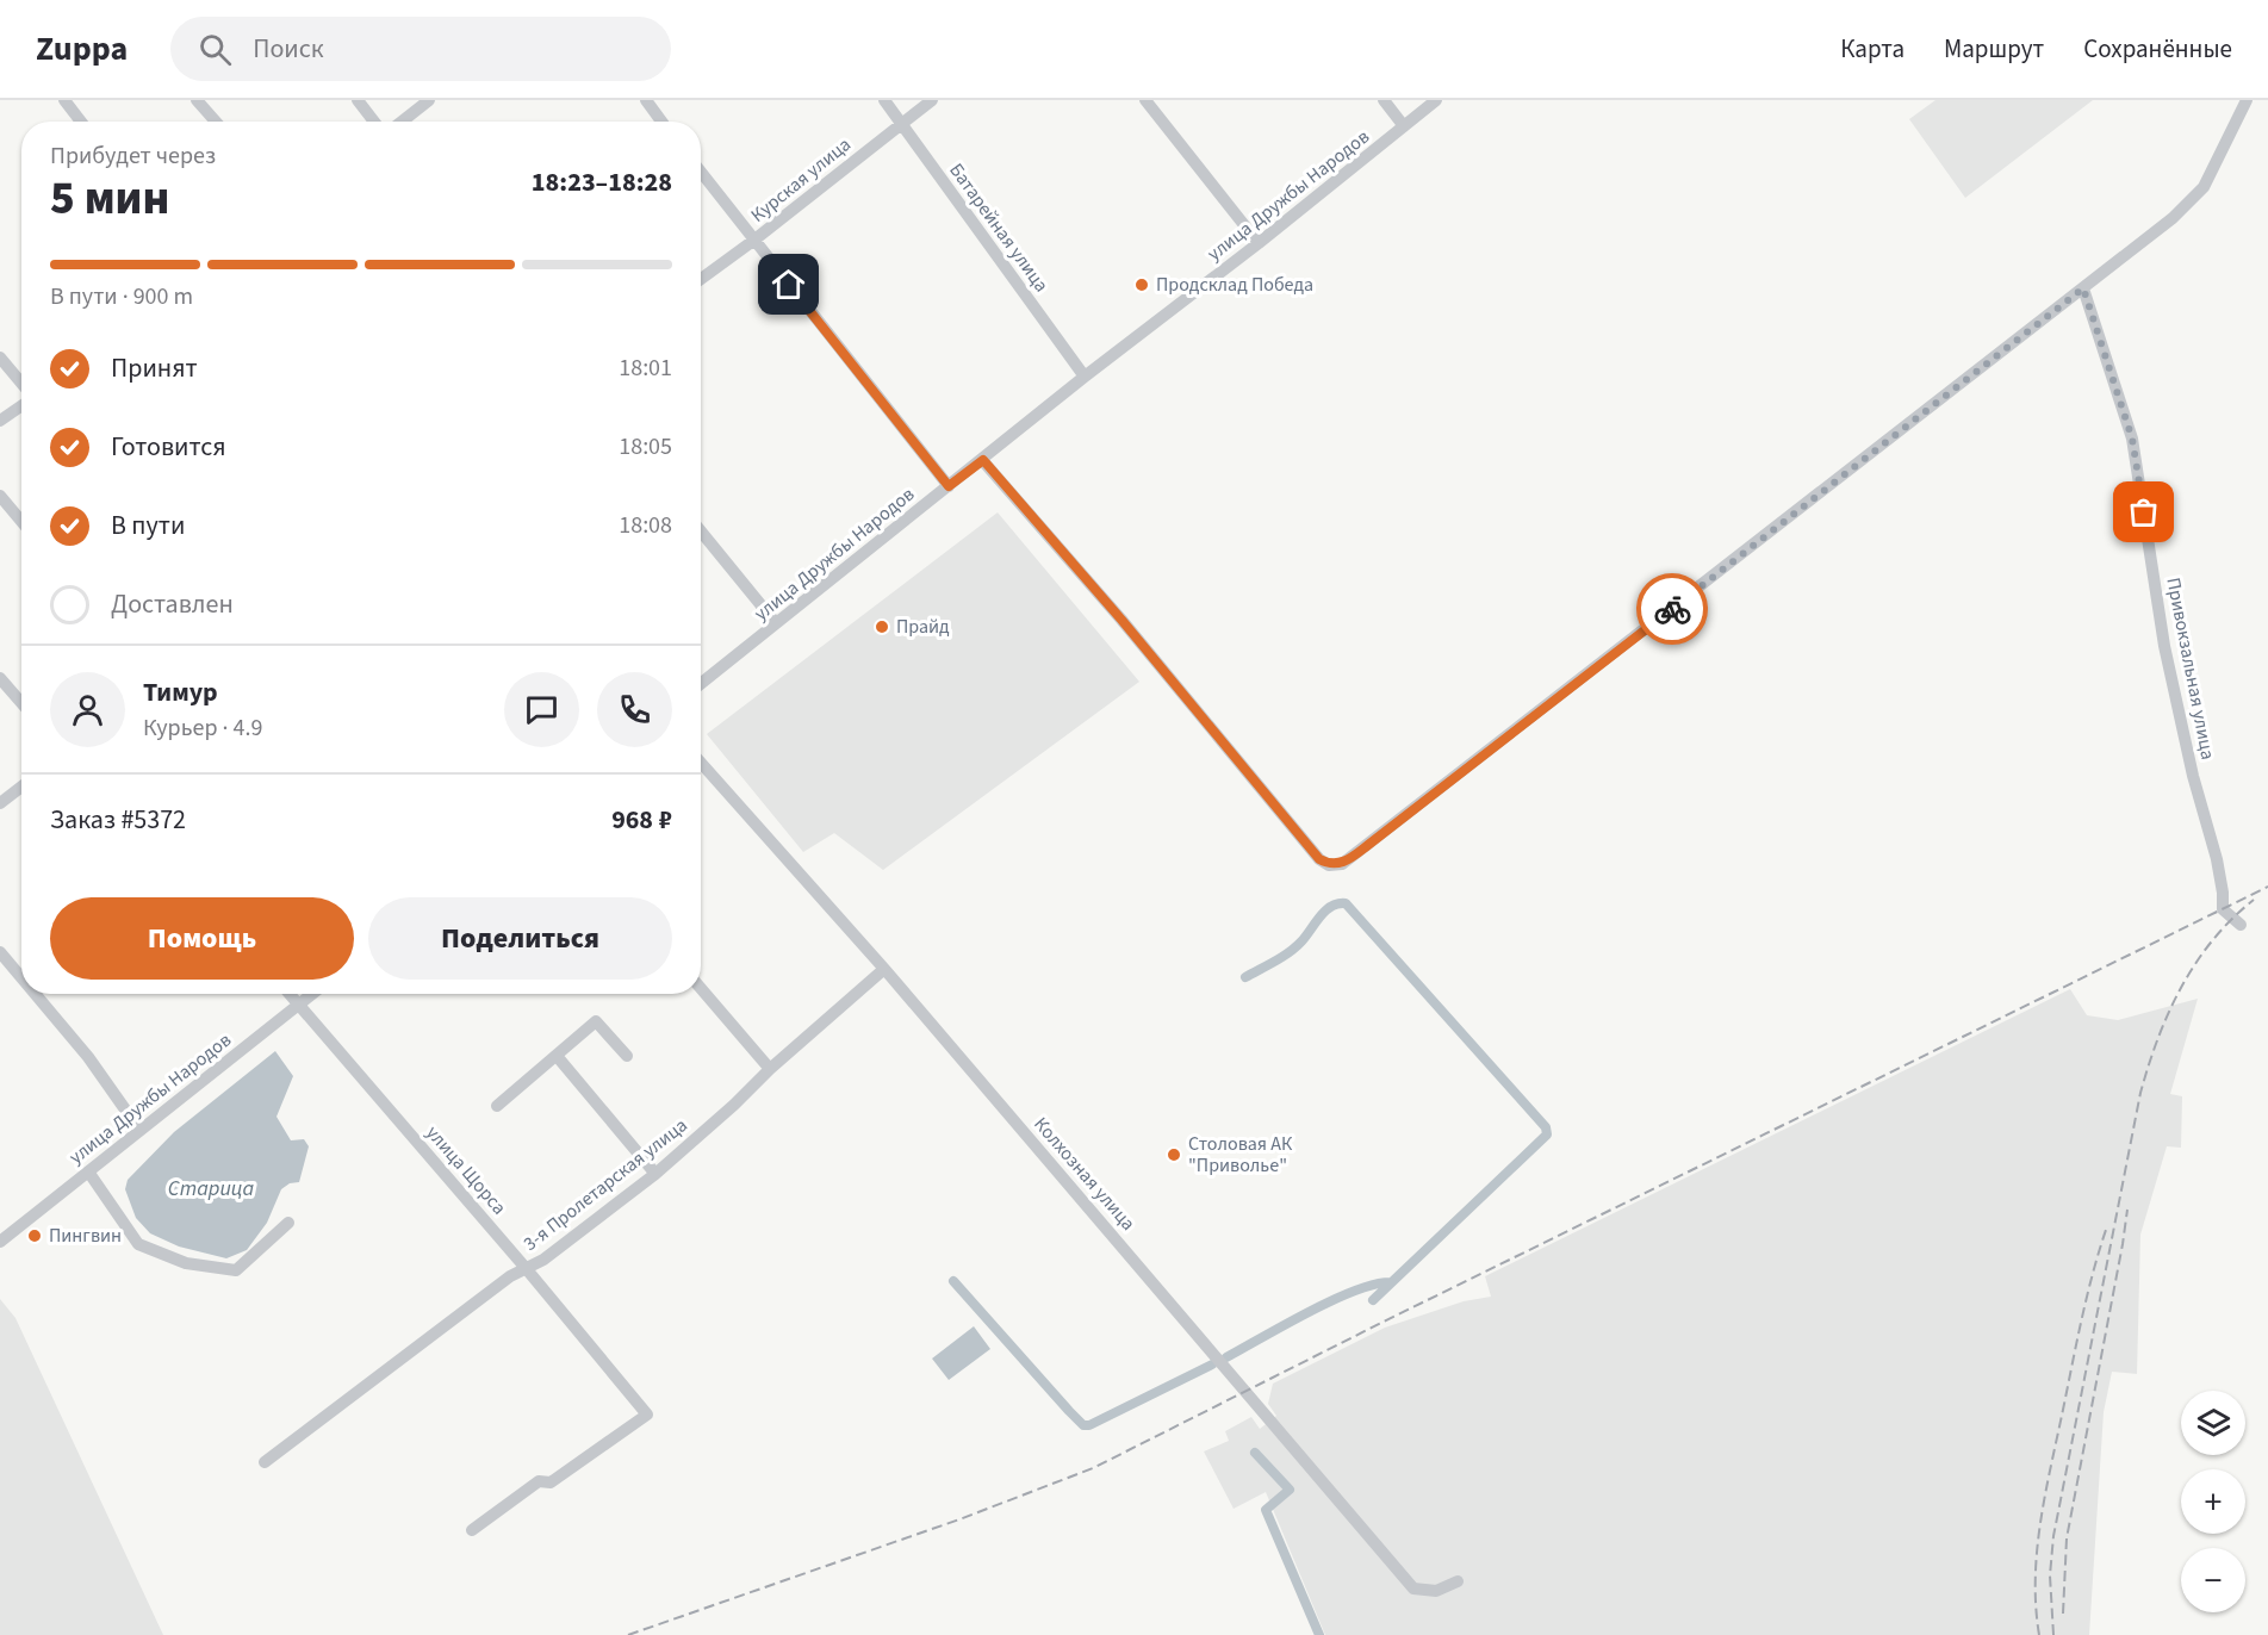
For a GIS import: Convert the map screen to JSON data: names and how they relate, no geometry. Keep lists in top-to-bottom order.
{
  "streets": {
    "street": [
      "Курская улица",
      "улица Дружбы Народов",
      "Батарейная улица",
      "Привокзальная улица",
      "улица Щорса",
      "Колхозная улица",
      "3-я Пролетарская улица"
    ]
  },
  "crossings": [
    ["Курская улица", "Батарейная улица"],
    ["улица Дружбы Народов", "Батарейная улица"],
    ["улица Дружбы Народов", "улица Щорса"],
    ["улица Щорса", "3-я Пролетарская улица"],
    ["Колхозная улица", "3-я Пролетарская улица"]
  ],
  "water": ["Старица"],
  "places": [
    "Продсклад Победа",
    "Прайд",
    "Столовая АК \"Приволье\"",
    "Пингвин"
  ],
  "page": {
    "header": "Zuppa",
    "search": "Поиск",
    "nav": ["Карта", "Маршрут", "Сохранённые"],
    "heading": ["5 мин", "Прибудет через", "18:23–18:28"],
    "panel": [
      "Тимур",
      "Курьер · 4.9",
      "Заказ #5372",
      "968 ₽"
    ],
    "bar": "В пути · 900 m",
    "list": [
      ["Принят", "18:01"],
      ["Готовится", "18:05"],
      ["В пути", "18:08"],
      "Доставлен"
    ],
    "buttons": ["Помощь", "Поделиться"],
    "map_buttons": ["+", "−"]
  }
}
